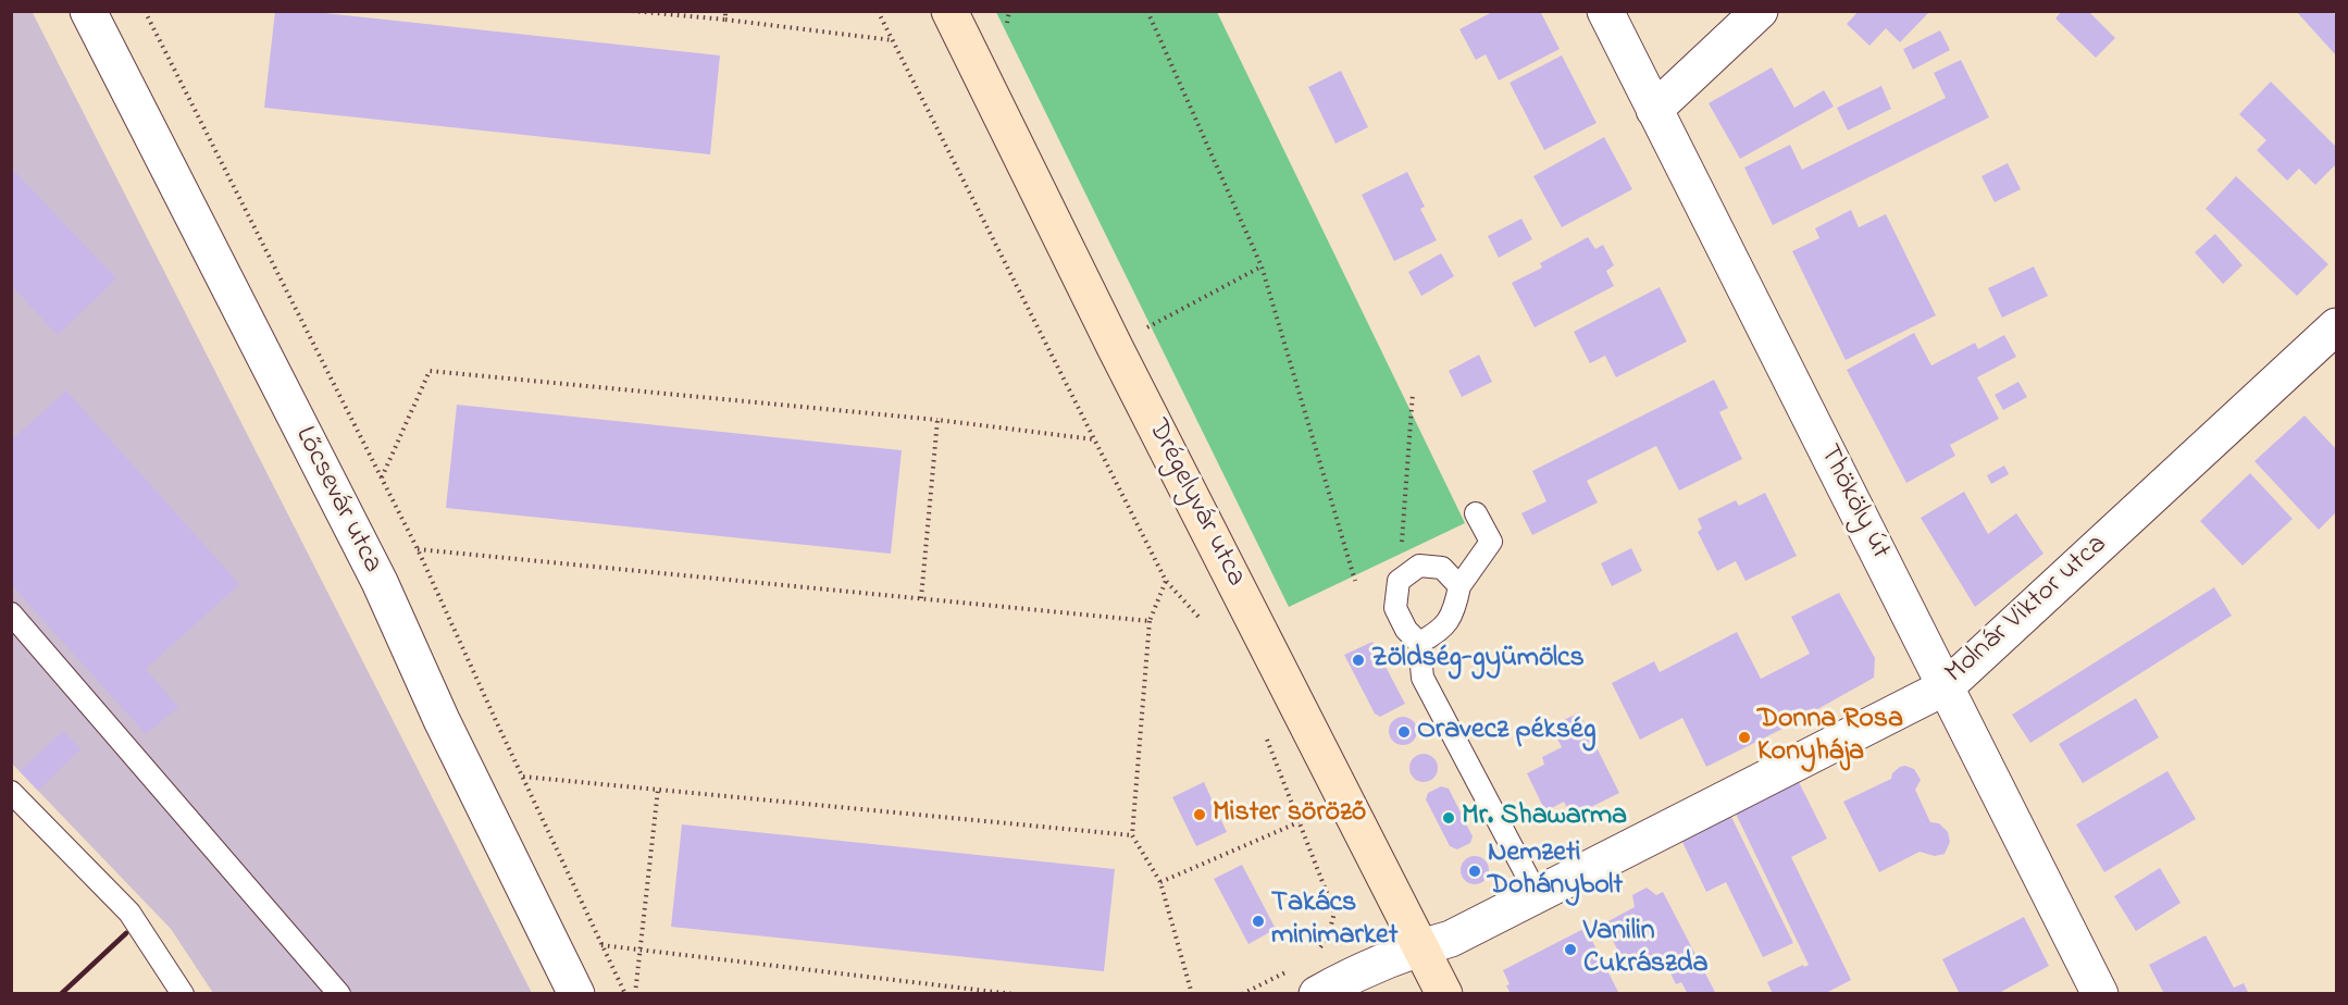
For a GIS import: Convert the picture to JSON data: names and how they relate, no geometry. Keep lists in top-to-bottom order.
{
  "streets": {
    "main road": ["Drégelyvár utca"],
    "street": ["Lőcsevár utca", "Thököly út", "Molnár Viktor utca"]
  },
  "crossings": [
    ["Thököly út", "Molnár Viktor utca"],
    ["Drégelyvár utca", "Molnár Viktor utca"]
  ],
  "places": [
    "Zöldség-gyümölcs",
    "Oravecz pékség",
    "Donna Rosa Konyhája",
    "Mister söröző",
    "Mr. Shawarma",
    "Nemzeti Dohánybolt",
    "Takács minimarket",
    "Vanilin Cukrászda"
  ]
}
